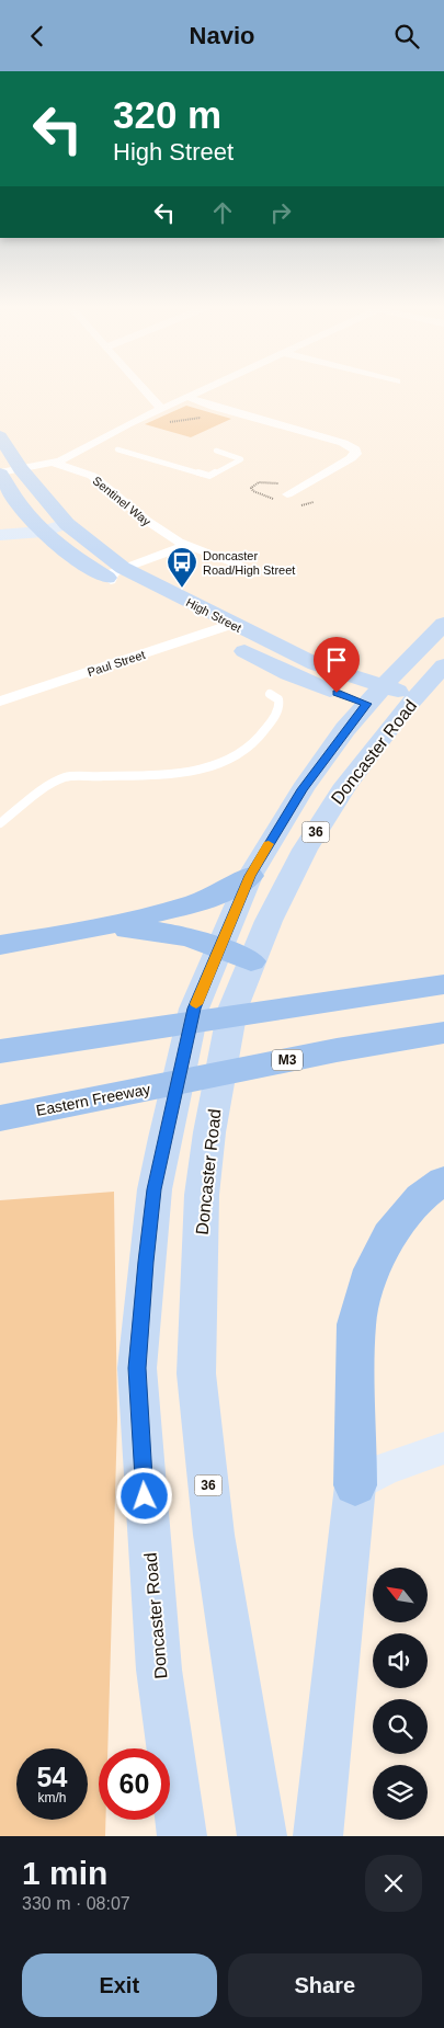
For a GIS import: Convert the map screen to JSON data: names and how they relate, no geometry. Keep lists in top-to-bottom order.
{
  "streets": {
    "highway": ["M3", "Eastern Freeway"],
    "main road": ["High Street", "Doncaster Road", "36"],
    "street": ["Sentinel Way", "Paul Street"]
  },
  "crossings": [
    ["High Street", "Paul Street"],
    ["High Street", "Doncaster Road"]
  ],
  "places": {
    "bus stop": ["Doncaster Road/High Street"]
  },
  "north": "top left",
  "page": {
    "header": "Navio",
    "turn": ["320 m", "High Street"],
    "speed": "54 km/h",
    "limit": "60",
    "heading": ["1 min", "330 m · 08:07"],
    "buttons": ["Exit", "Share"]
  }
}
